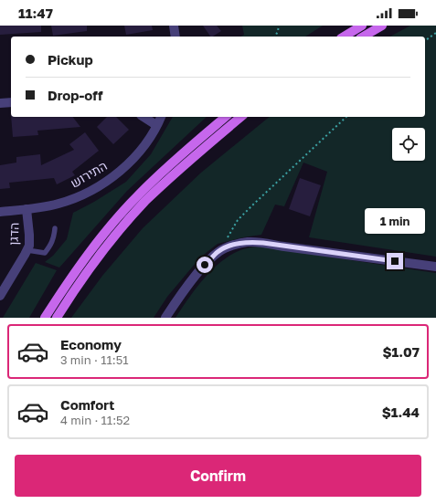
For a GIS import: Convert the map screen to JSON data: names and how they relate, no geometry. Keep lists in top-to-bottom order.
{
  "streets": {
    "street": ["התירוש", "הדגן"]
  },
  "crossings": [
    ["התירוש", "הדגן"]
  ],
  "page": {
    "status": "11:47",
    "banner": ["Pickup", "Drop-off"],
    "bubble": "1 min",
    "list": [
      {
        "name": "Economy",
        "note": "3 min · 11:51",
        "value": "$1.07"
      },
      {
        "name": "Comfort",
        "note": "4 min · 11:52",
        "value": "$1.44"
      }
    ],
    "buttons": "Confirm"
  }
}
